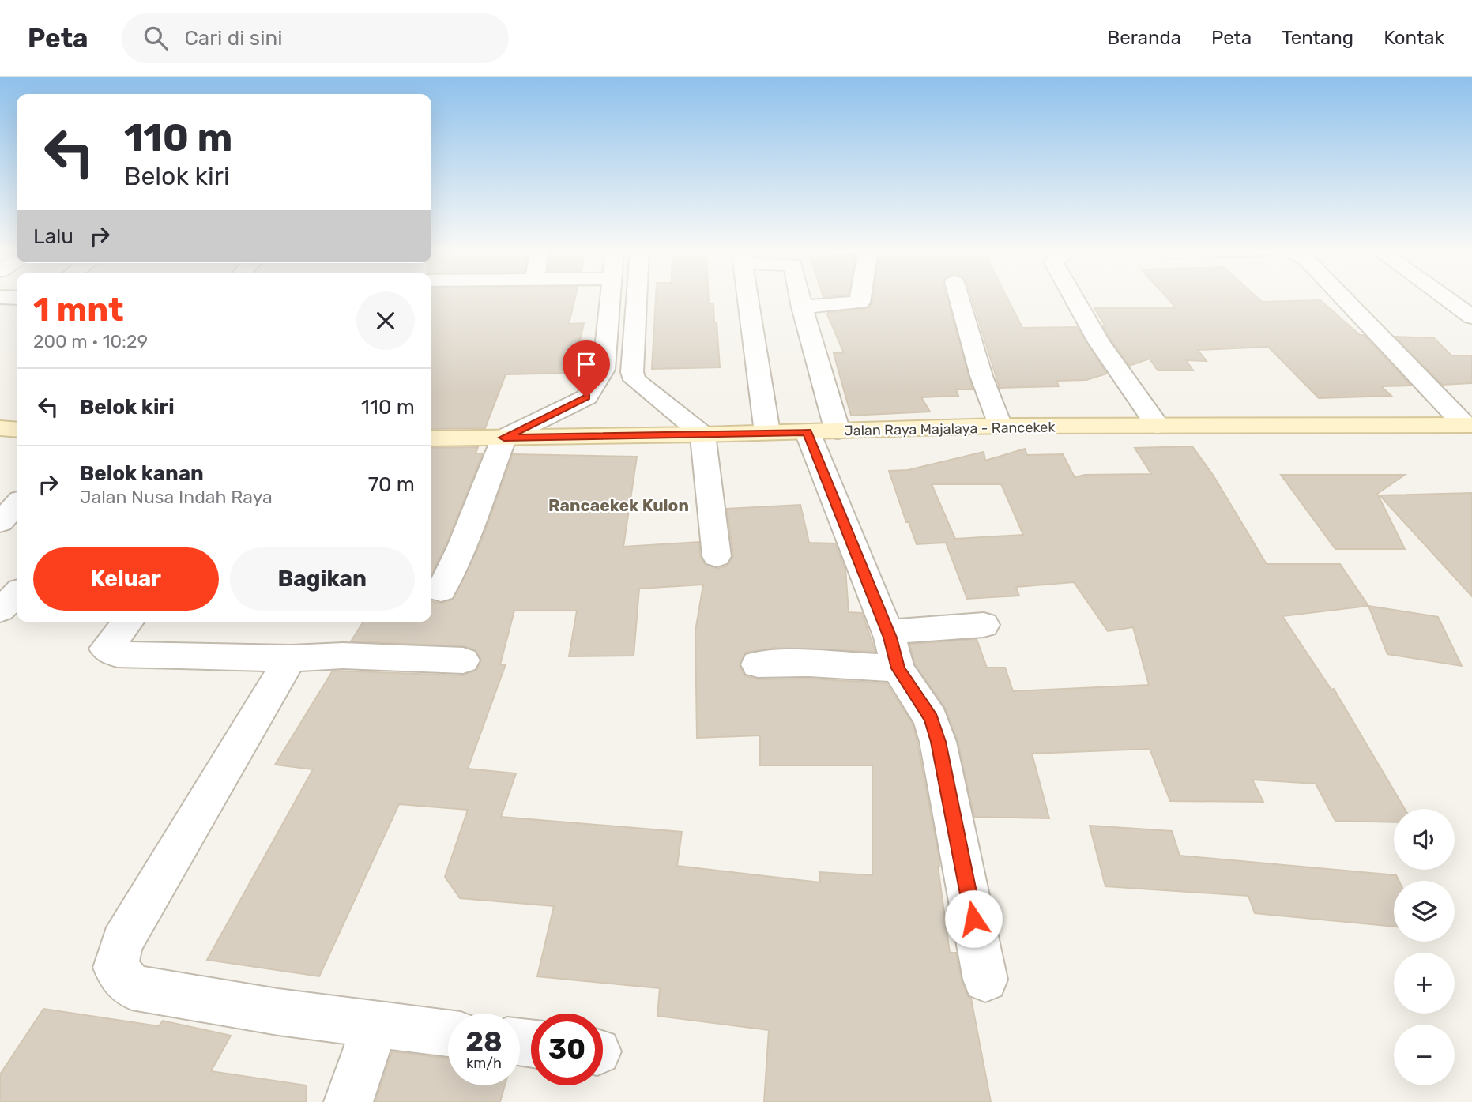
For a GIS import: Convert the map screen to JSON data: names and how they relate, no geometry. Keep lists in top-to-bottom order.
{
  "streets": {
    "main road": ["Jalan Raya Majalaya - Rancekek"]
  },
  "districts": ["Rancaekek Kulon"],
  "page": {
    "header": "Peta",
    "search": "Cari di sini",
    "nav": [
      "Beranda",
      "Peta",
      "Tentang",
      "Kontak"
    ],
    "turn": ["110 m", "Belok kiri"],
    "then": "Lalu",
    "heading": ["1 mnt", "200 m · 10:29"],
    "list": [
      {
        "name": "Belok kiri",
        "value": "110 m"
      },
      {
        "name": "Belok kanan",
        "note": "Jalan Nusa Indah Raya",
        "value": "70 m"
      }
    ],
    "buttons": ["Keluar", "Bagikan"],
    "map_buttons": ["+", "−"],
    "speed": "28 km/h",
    "limit": "30"
  }
}
